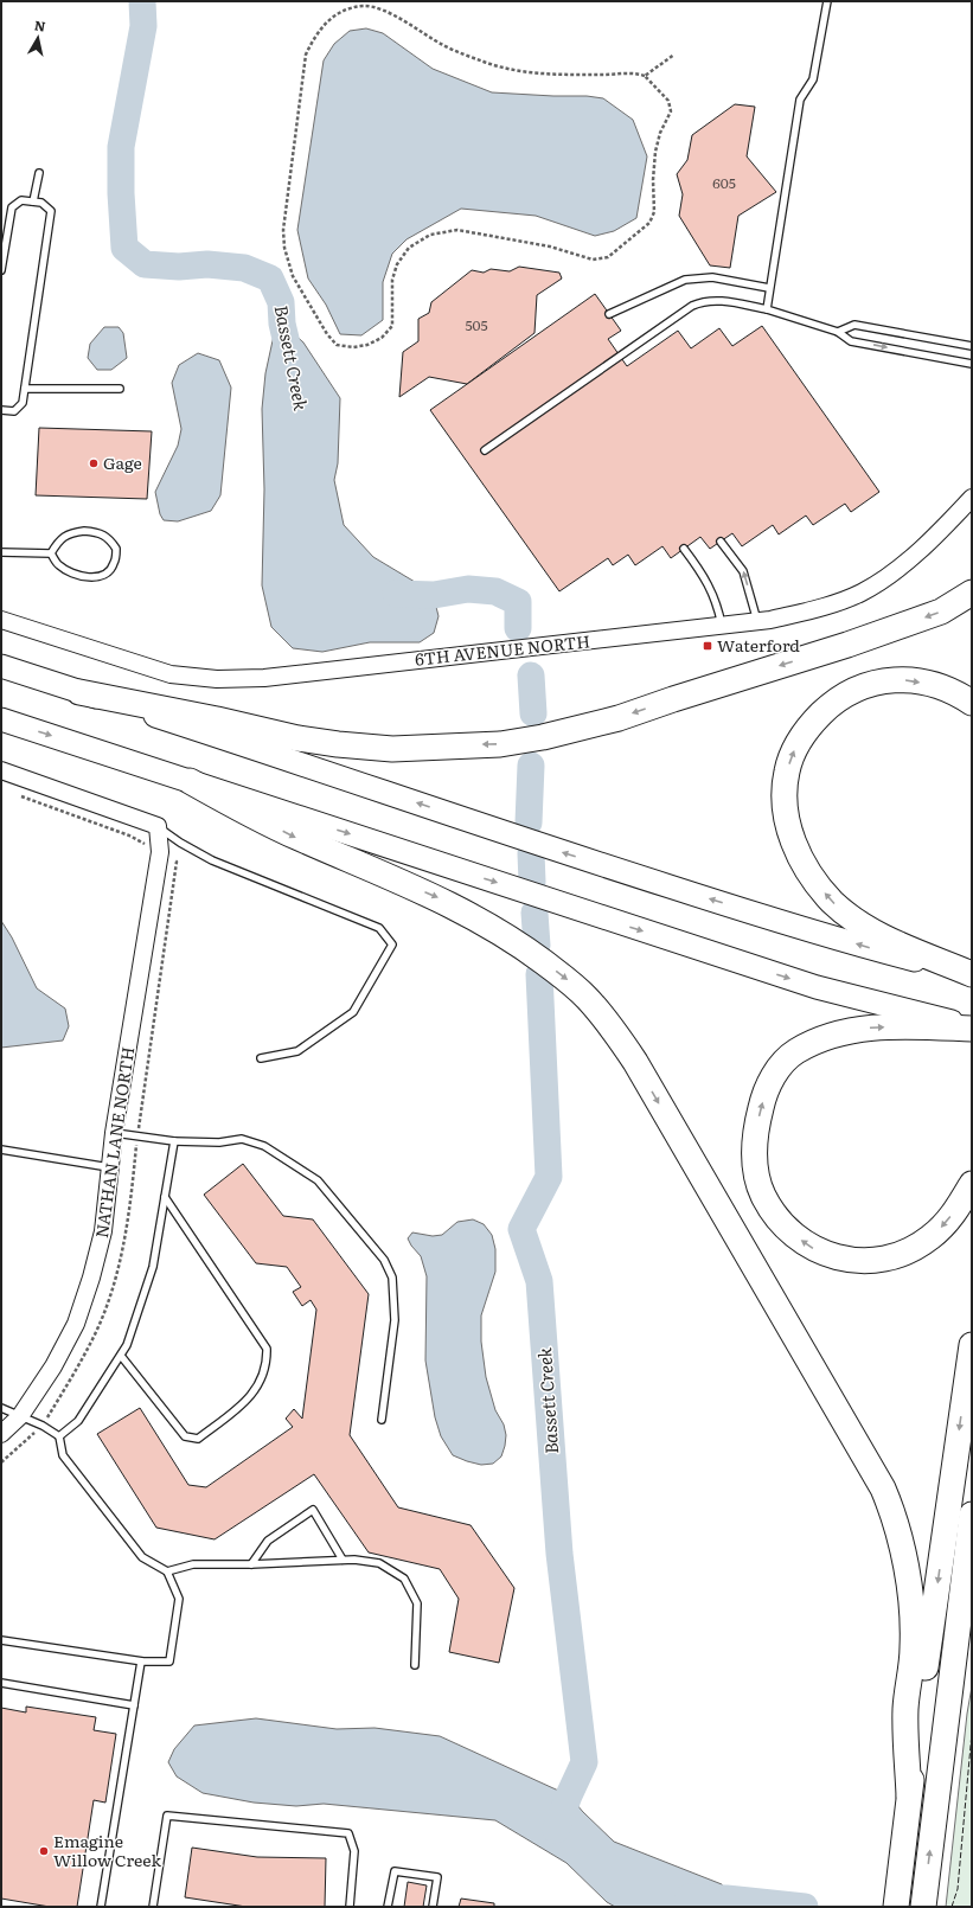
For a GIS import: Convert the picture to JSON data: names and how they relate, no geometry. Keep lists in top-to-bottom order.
{
  "streets": {
    "street": ["6TH AVENUE NORTH", "NATHAN LANE NORTH"]
  },
  "water": ["Bassett Creek"],
  "places": {
    "other": ["Gage", "Emagine Willow Creek"],
    "transit": ["Waterford"]
  },
  "house_numbers": ["605", "505"],
  "north": "top"
}
